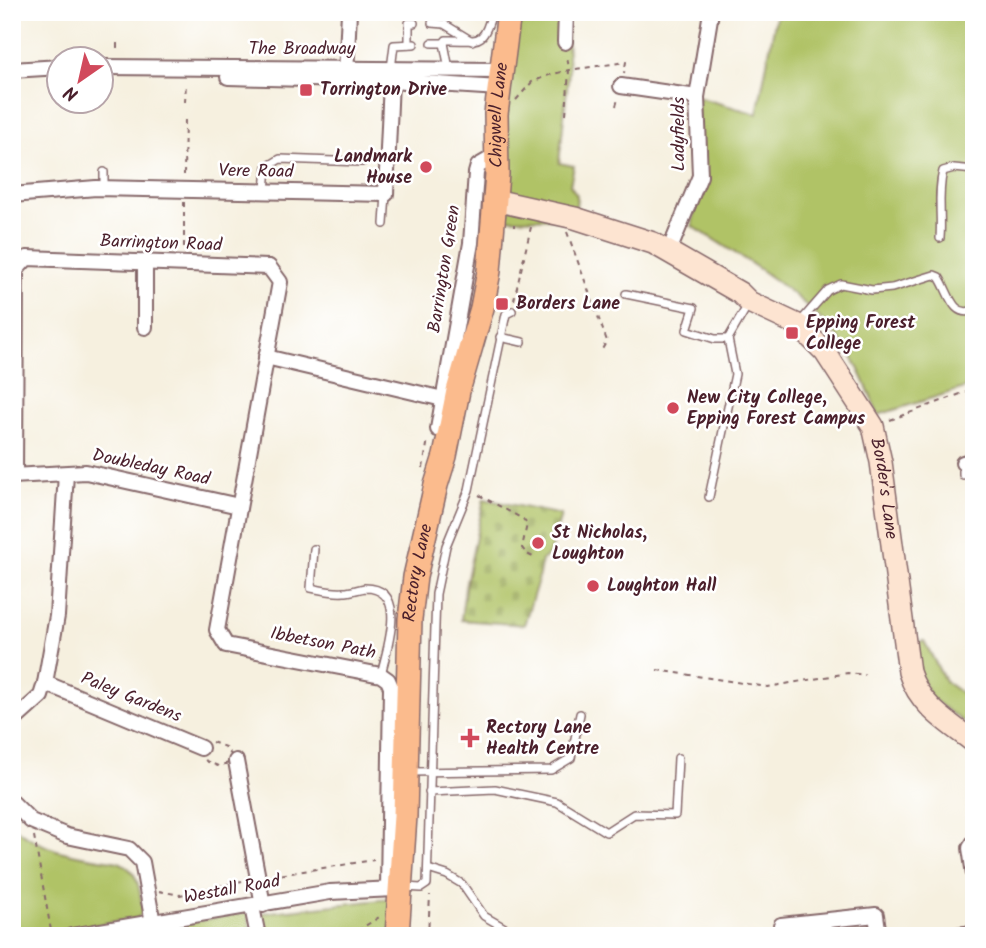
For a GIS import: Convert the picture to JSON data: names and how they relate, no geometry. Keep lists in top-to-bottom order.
{
  "streets": {
    "main road": ["Chigwell Lane", "Rectory Lane"],
    "street": [
      "The Broadway",
      "Ladyfields",
      "Vere Road",
      "Barrington Road",
      "Barrington Green",
      "Doubleday Road",
      "Border's Lane",
      "Ibbetson Path",
      "Paley Gardens",
      "Westall Road"
    ]
  },
  "crossings": [
    ["The Broadway", "Chigwell Lane"],
    ["Chigwell Lane", "Barrington Green"],
    ["Chigwell Lane", "Border's Lane"],
    ["Chigwell Lane", "Rectory Lane"],
    ["Ladyfields", "Border's Lane"],
    ["Barrington Road", "Doubleday Road"],
    ["Barrington Road", "Ibbetson Path"],
    ["Barrington Green", "Border's Lane"],
    ["Barrington Green", "Rectory Lane"],
    ["Doubleday Road", "Ibbetson Path"],
    ["Border's Lane", "Rectory Lane"],
    ["Rectory Lane", "Ibbetson Path"],
    ["Rectory Lane", "Westall Road"],
    ["Ibbetson Path", "Westall Road"]
  ],
  "places": {
    "transit": ["Torrington Drive", "Borders Lane", "Epping Forest College"],
    "other": [
      "Landmark House",
      "New City College, Epping Forest Campus",
      "St Nicholas, Loughton",
      "Loughton Hall"
    ],
    "health": ["Rectory Lane Health Centre"]
  },
  "north": "bottom left"
}
